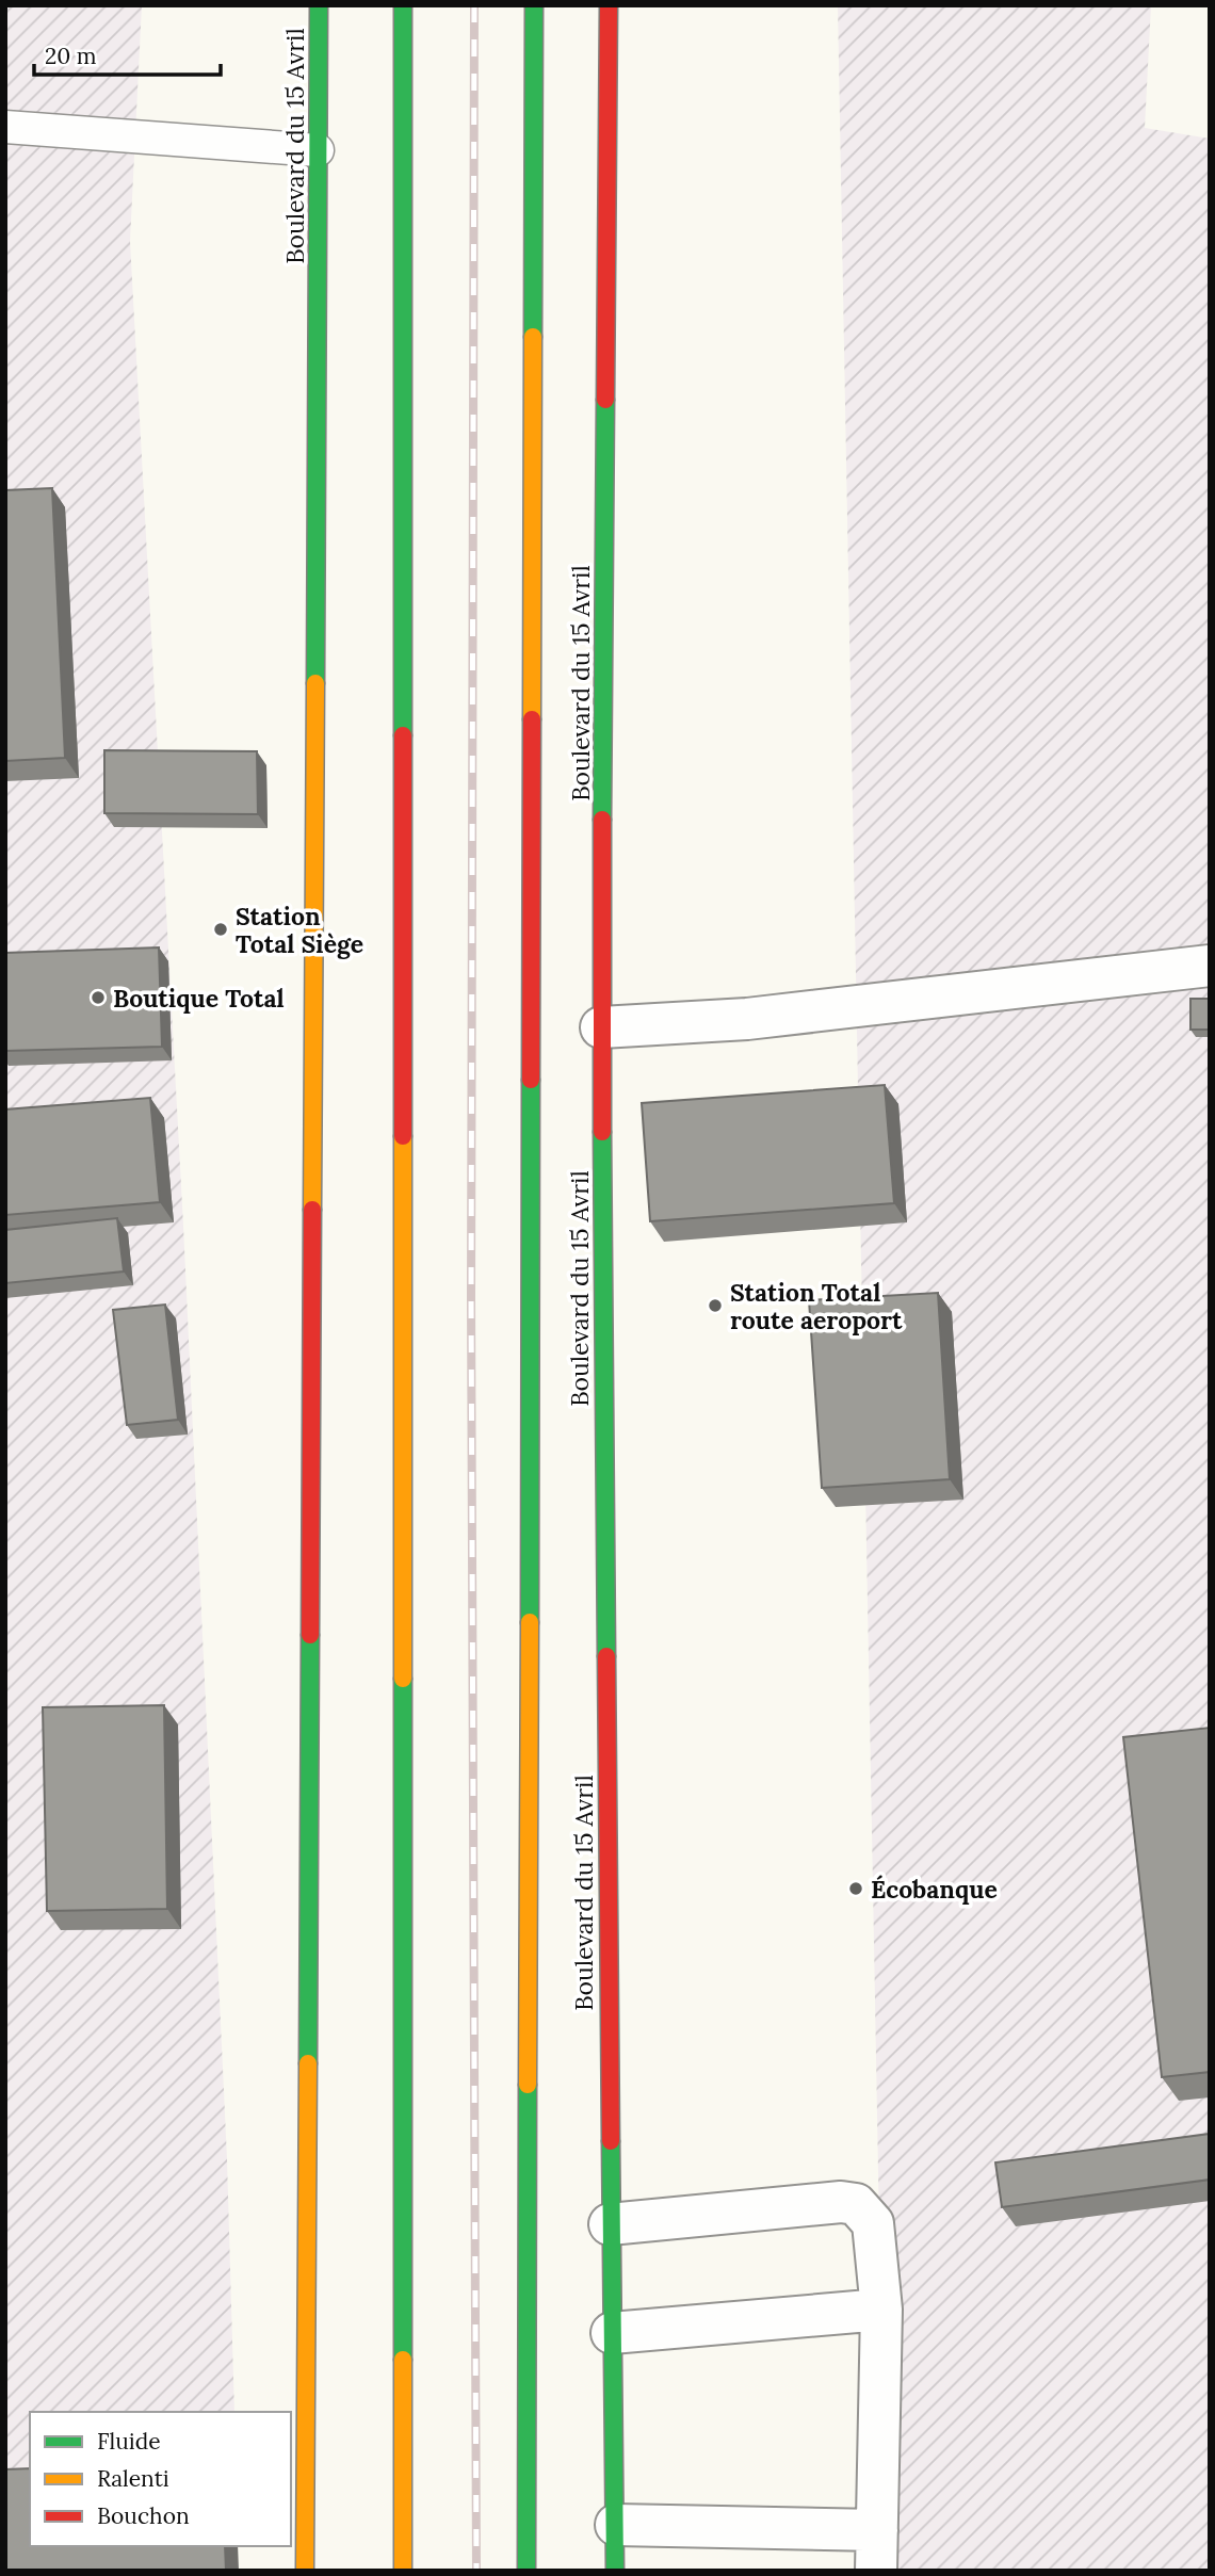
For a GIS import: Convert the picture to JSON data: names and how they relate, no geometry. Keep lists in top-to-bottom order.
{
  "streets": {
    "main road": ["Boulevard du 15 Avril"]
  },
  "places": [
    "Station Total Siège",
    "Boutique Total",
    "Station Total route aeroport",
    "Écobanque"
  ],
  "legend": ["Fluide", "Ralenti", "Bouchon"],
  "scale_bar": "20 m"
}
